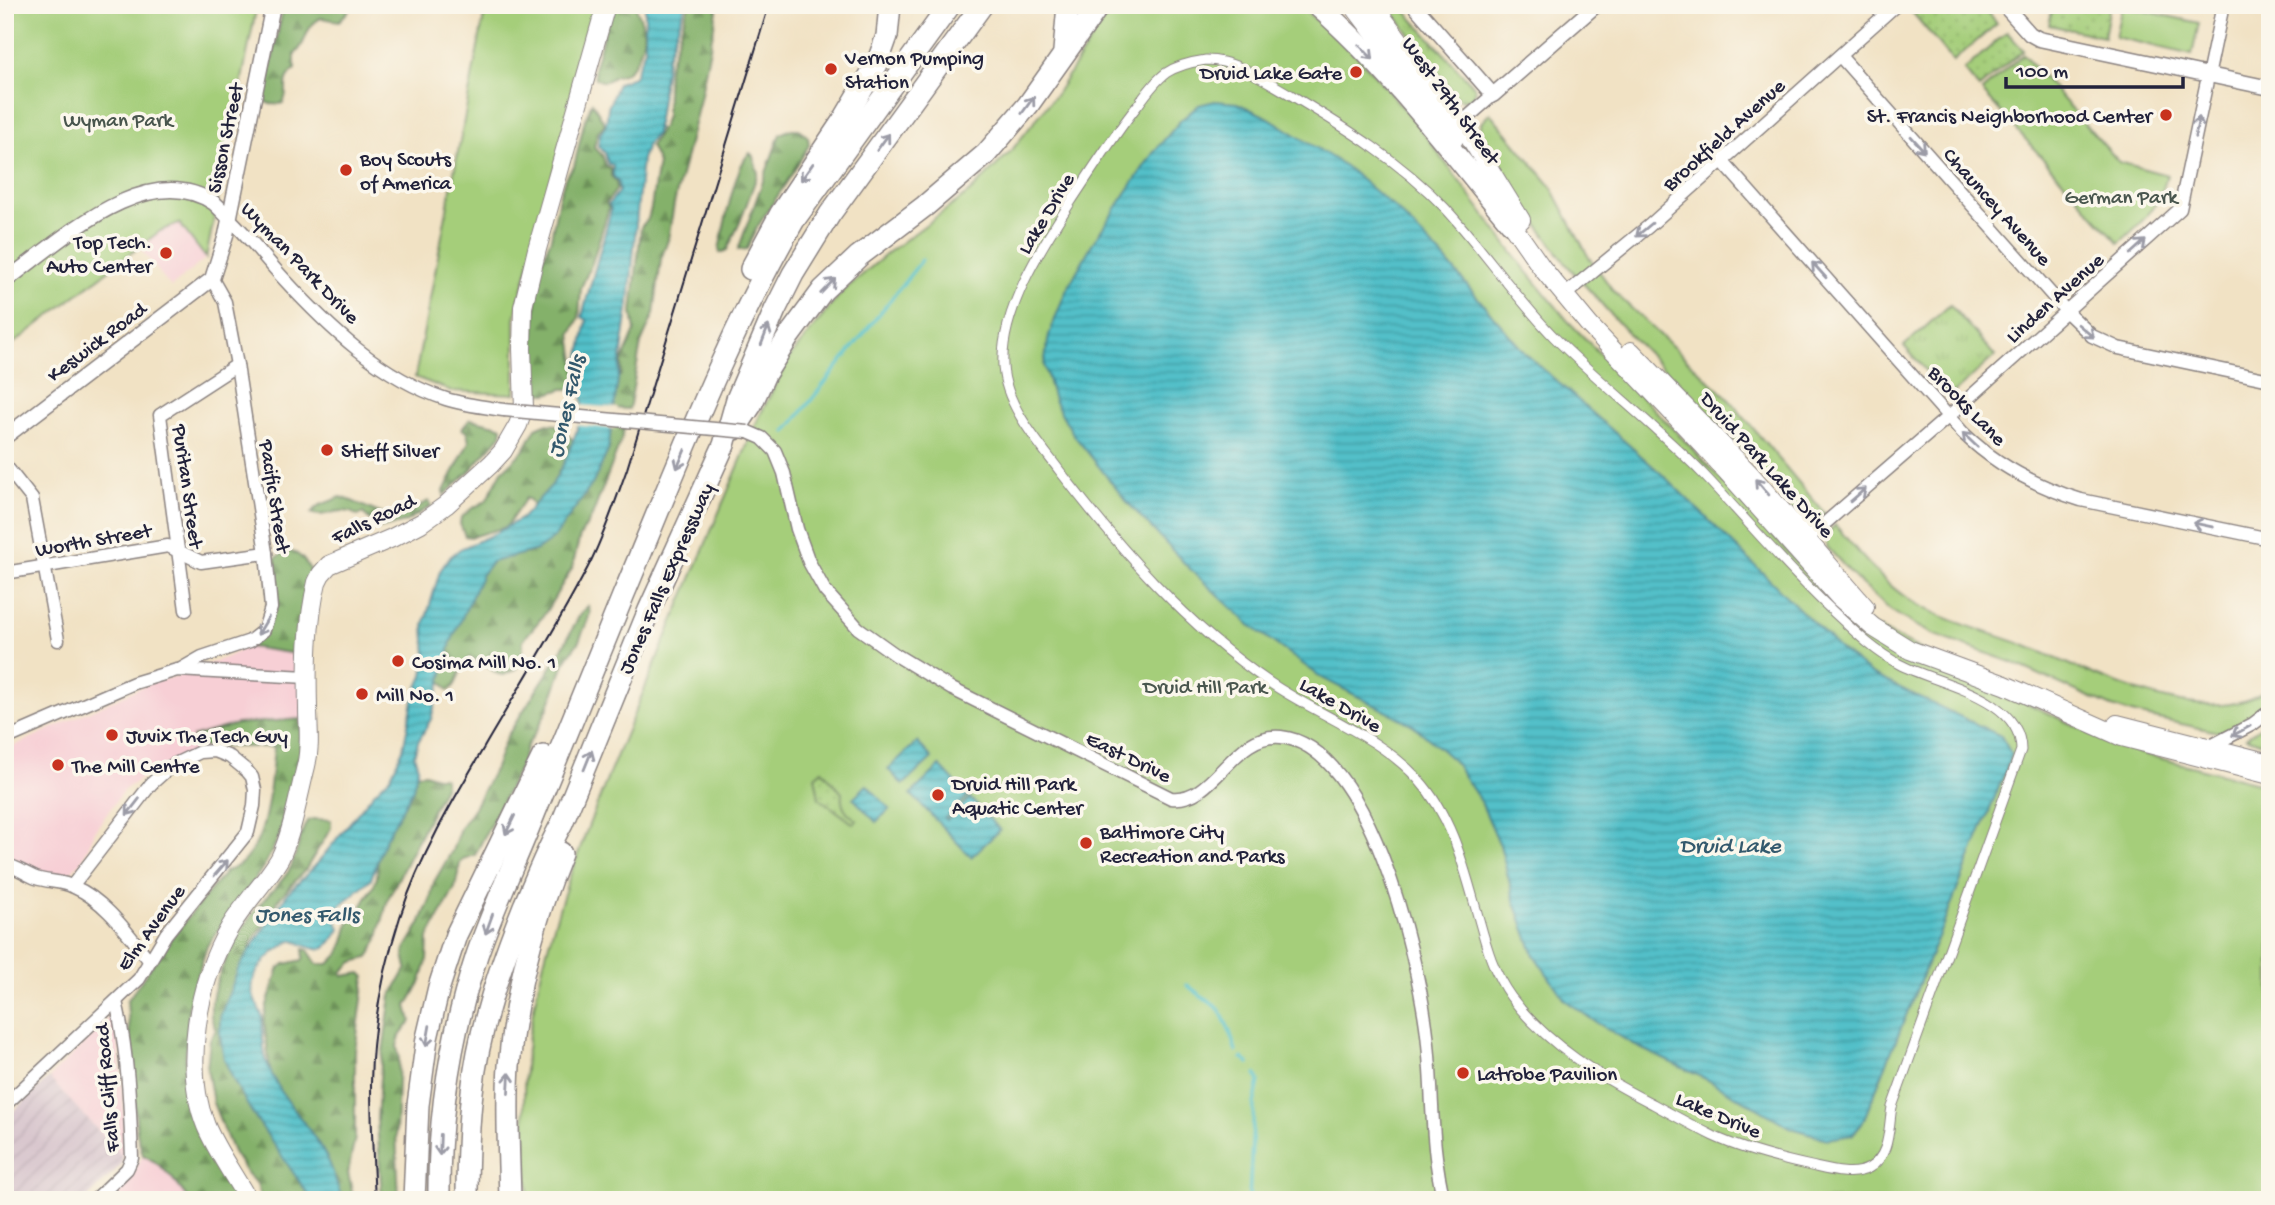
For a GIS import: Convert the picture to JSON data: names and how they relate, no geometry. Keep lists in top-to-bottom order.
{
  "streets": {
    "highway": ["Jones Falls Expressway"],
    "main road": ["West 29th Street", "Druid Park Lake Drive", "Falls Road"],
    "street": [
      "Brookfield Avenue",
      "Sisson Street",
      "Chauncey Avenue",
      "Lake Drive",
      "Wyman Park Drive",
      "Linden Avenue",
      "Keswick Road",
      "Brooks Lane",
      "Puritan Street",
      "Pacific Street",
      "Worth Street",
      "East Drive",
      "Elm Avenue",
      "Falls Cliff Road"
    ]
  },
  "crossings": [
    ["West 29th Street", "Druid Park Lake Drive"],
    ["Brookfield Avenue", "Chauncey Avenue"],
    ["Brookfield Avenue", "Brooks Lane"],
    ["Brookfield Avenue", "Druid Park Lake Drive"],
    ["Sisson Street", "Wyman Park Drive"],
    ["Sisson Street", "Keswick Road"],
    ["Sisson Street", "Pacific Street"],
    ["Chauncey Avenue", "Linden Avenue"],
    ["Wyman Park Drive", "East Drive"],
    ["Linden Avenue", "Brooks Lane"],
    ["Linden Avenue", "Druid Park Lake Drive"],
    ["Keswick Road", "Pacific Street"],
    ["Puritan Street", "Pacific Street"],
    ["Puritan Street", "Worth Street"],
    ["Pacific Street", "Worth Street"],
    ["Elm Avenue", "Falls Cliff Road"]
  ],
  "one_way": [
    "Brookfield Avenue",
    "Chauncey Avenue",
    "Linden Avenue",
    "Brooks Lane"
  ],
  "water": ["Jones Falls", "Druid Lake"],
  "parks": ["Wyman Park", "German Park", "Druid Hill Park"],
  "places": [
    "Vernon Pumping Station",
    "Druid Lake Gate",
    "St. Francis Neighborhood Center",
    "Boy Scouts of America",
    "Top Tech. Auto Center",
    "Stieff Silver",
    "Cosima Mill No. 1",
    "Mill No. 1",
    "Juvix The Tech Guy",
    "The Mill Centre",
    "Druid Hill Park Aquatic Center",
    "Baltimore City Recreation and Parks",
    "Latrobe Pavilion"
  ],
  "scale_bar": "100 m"
}
